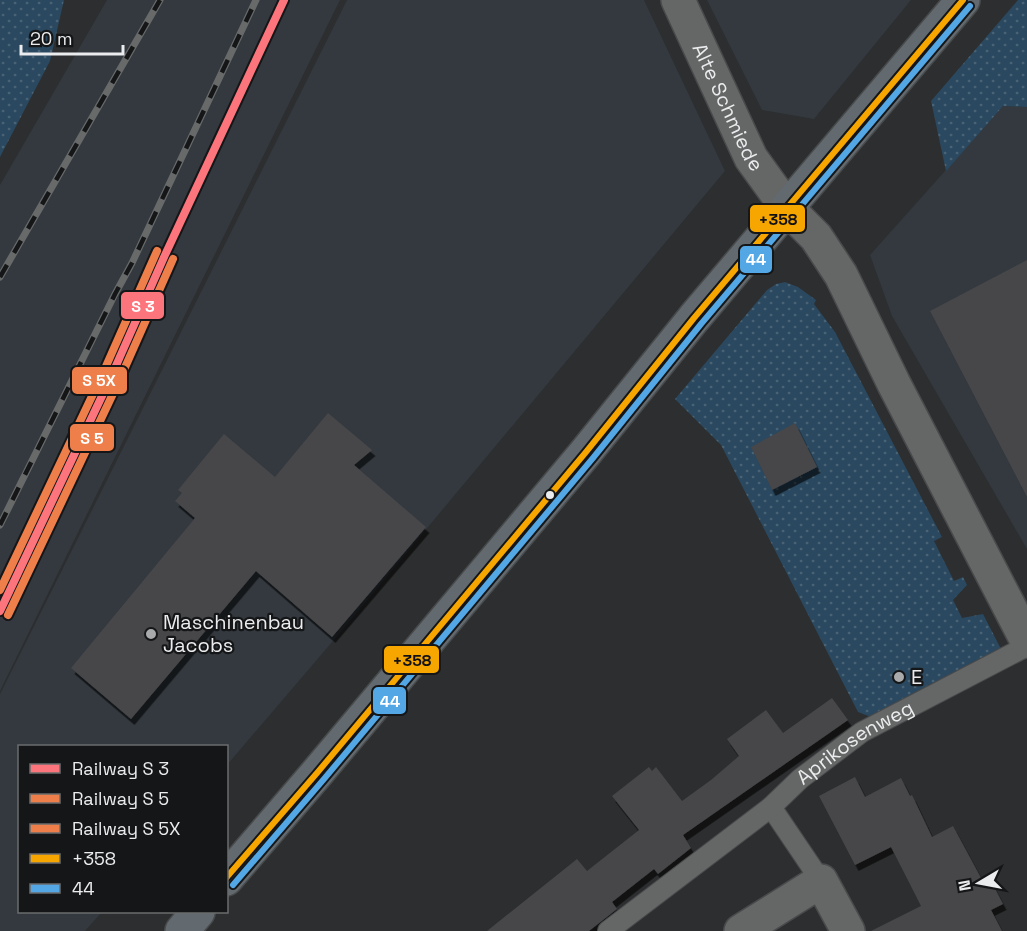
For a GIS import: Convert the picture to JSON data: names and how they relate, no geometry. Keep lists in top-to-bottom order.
{
  "streets": {
    "street": ["Alte Schmiede"],
    "lane": ["Aprikosenweg"]
  },
  "places": ["Maschinenbau Jacobs", "E"],
  "lines": ["transit line +358", "transit line 44"],
  "legend": [
    "Railway S 3",
    "Railway S 5",
    "Railway S 5X",
    "+358",
    "44"
  ],
  "scale_bar": "20 m",
  "north": "left"
}
